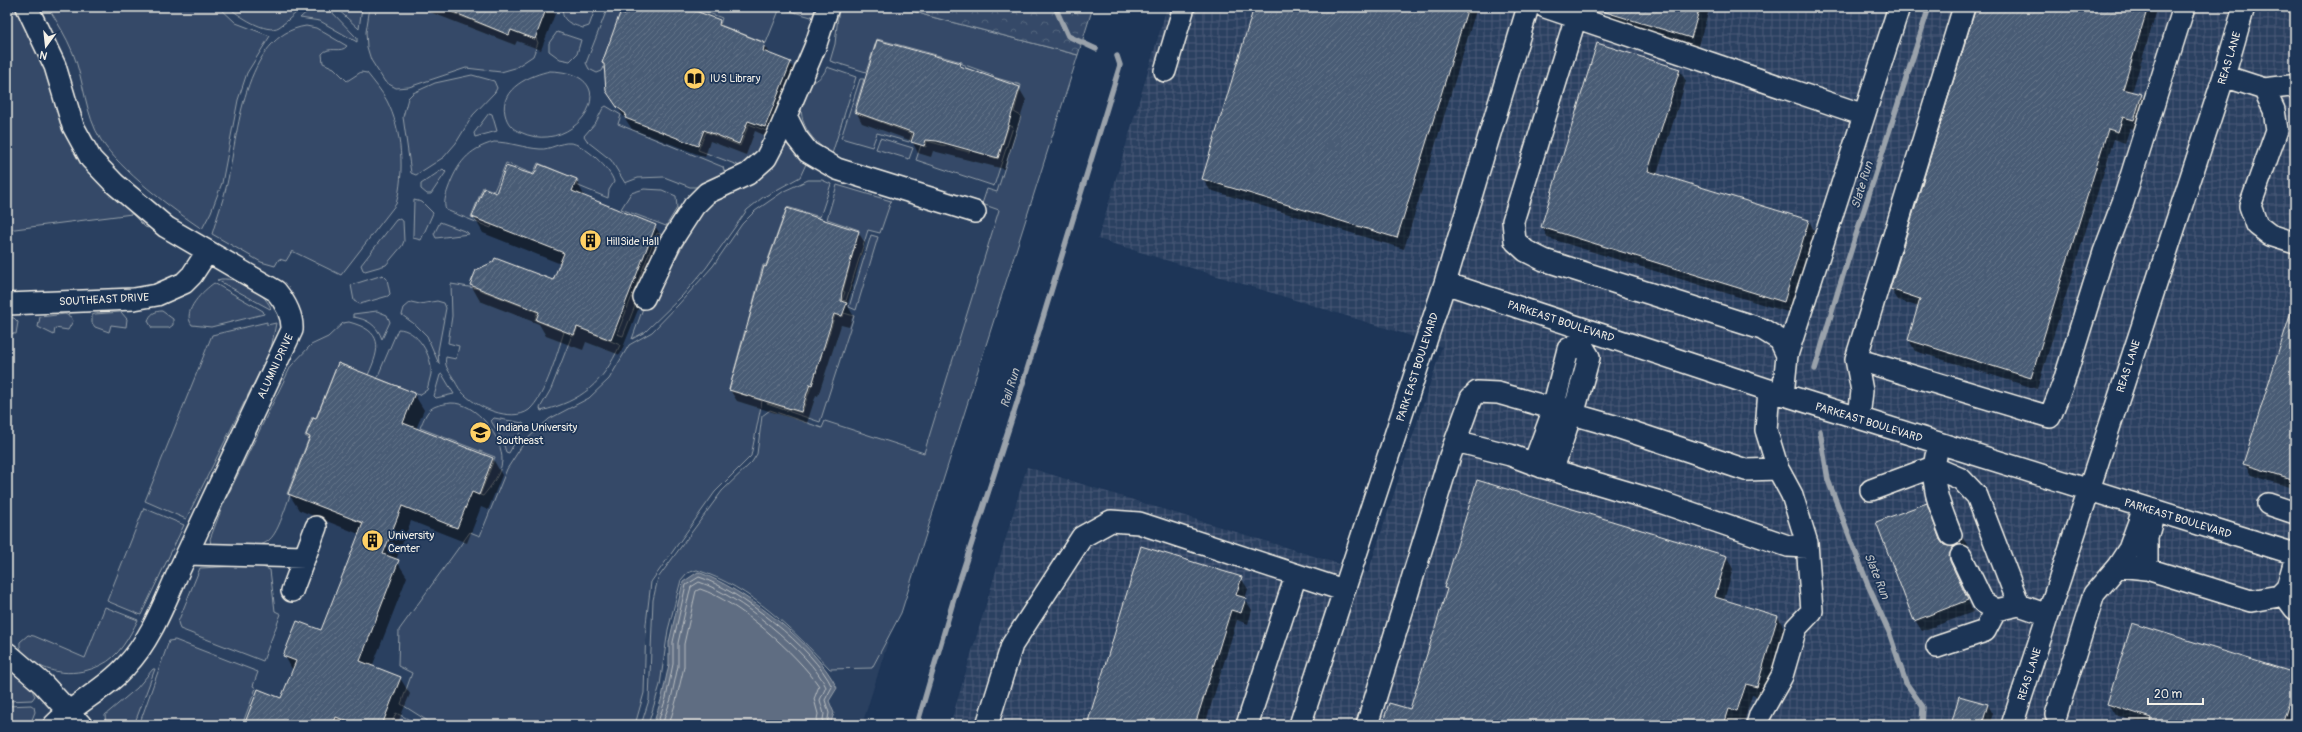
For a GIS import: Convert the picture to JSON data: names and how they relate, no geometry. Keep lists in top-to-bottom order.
{
  "streets": {
    "street": [
      "REAS LANE",
      "SOUTHEAST DRIVE",
      "PARKEAST BOULEVARD",
      "ALUMNI DRIVE",
      "PARK EAST BOULEVARD"
    ]
  },
  "crossings": [
    ["REAS LANE", "PARKEAST BOULEVARD"],
    ["SOUTHEAST DRIVE", "ALUMNI DRIVE"],
    ["PARKEAST BOULEVARD", "PARK EAST BOULEVARD"]
  ],
  "water": ["Slate Run", "Rail Run"],
  "places": {
    "library": ["IUS Library"],
    "building": ["HillSide Hall", "University Center"],
    "school or university": ["Indiana University Southeast"]
  },
  "scale_bar": "20 m",
  "north": "bottom"
}
